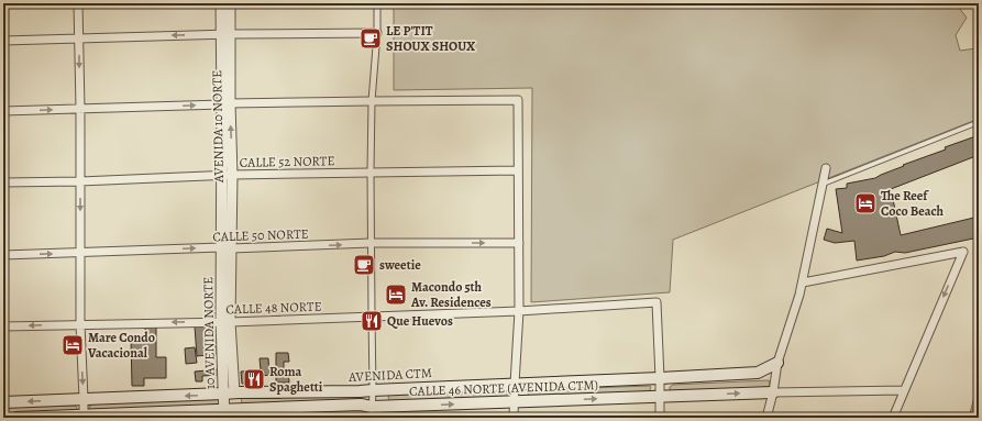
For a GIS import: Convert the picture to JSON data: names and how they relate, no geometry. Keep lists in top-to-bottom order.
{
  "streets": {
    "main road": ["AVENIDA CTM", "CALLE 46 NORTE (AVENIDA CTM)"],
    "street": [
      "AVENIDA 10 NORTE",
      "CALLE 52 NORTE",
      "CALLE 50 NORTE",
      "CALLE 48 NORTE",
      "10 AVENIDA NORTE"
    ]
  },
  "crossings": [
    ["AVENIDA 10 NORTE", "CALLE 52 NORTE"],
    ["AVENIDA 10 NORTE", "CALLE 50 NORTE"],
    ["AVENIDA 10 NORTE", "10 AVENIDA NORTE"],
    ["CALLE 50 NORTE", "10 AVENIDA NORTE"],
    ["CALLE 48 NORTE", "10 AVENIDA NORTE"],
    ["CALLE 48 NORTE", "AVENIDA CTM"],
    ["10 AVENIDA NORTE", "AVENIDA CTM"],
    ["10 AVENIDA NORTE", "CALLE 46 NORTE (AVENIDA CTM)"]
  ],
  "one_way": ["CALLE 50 NORTE", "CALLE 46 NORTE (AVENIDA CTM)"],
  "places": {
    "cafe": ["LE P'TIT SHOUX SHOUX", "sweetie"],
    "hotel": ["The Reef Coco Beach", "Macondo 5th Av. Residences", "Mare Condo Vacacional"],
    "restaurant": ["Que Huevos", "Roma Spaghetti"]
  }
}
